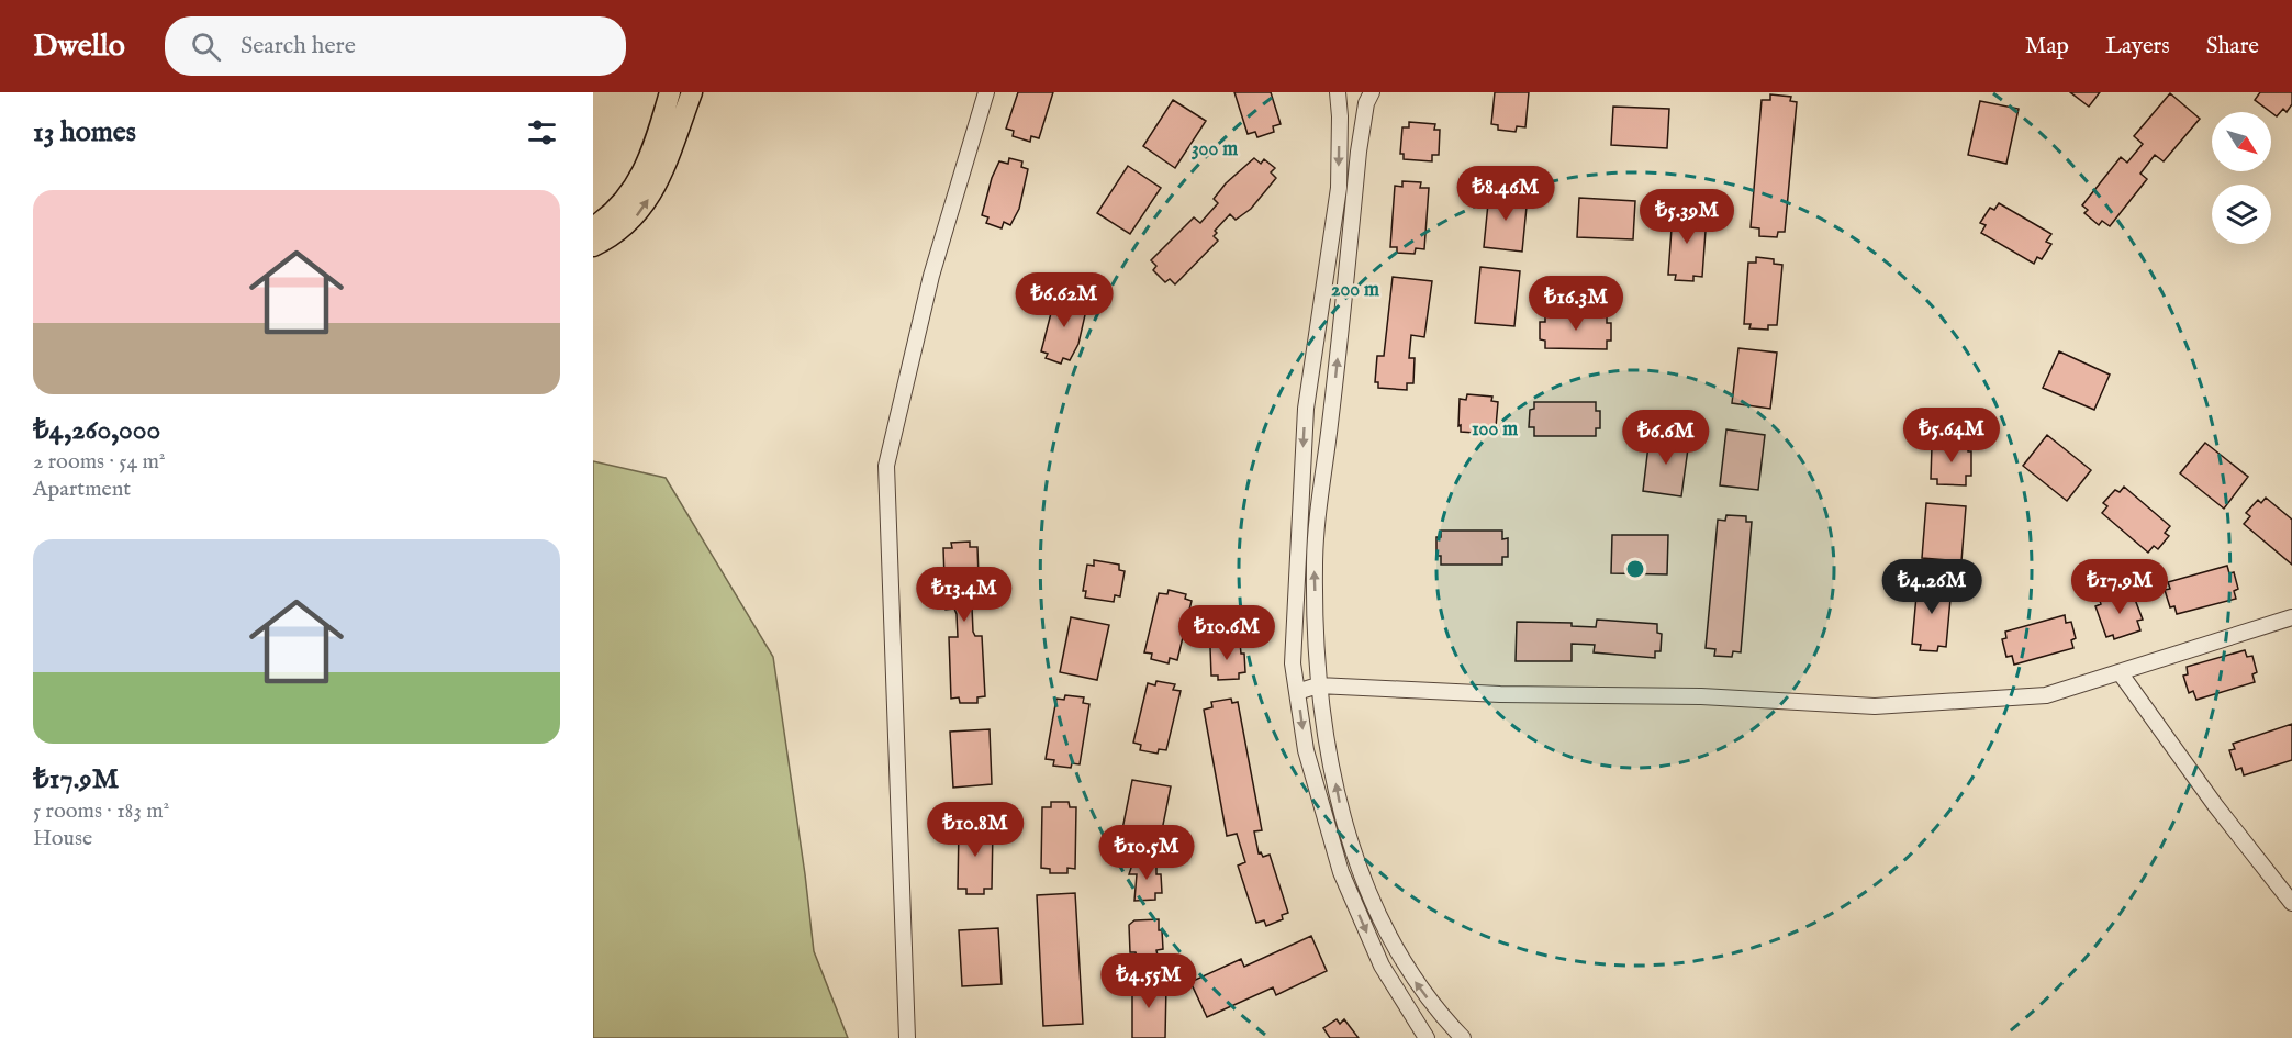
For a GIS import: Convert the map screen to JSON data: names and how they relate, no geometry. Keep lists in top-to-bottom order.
{
  "north": "bottom right",
  "page": {
    "header": "Dwello",
    "search": "Search here",
    "nav": ["Map", "Layers", "Share"],
    "heading": "13 homes",
    "price": [
      "₺8.46M",
      "₺5.39M",
      "₺6.62M",
      "₺16.3M",
      "₺5.64M",
      "₺6.6M",
      "₺4.26M",
      "₺17.9M",
      "₺13.4M",
      "₺10.6M",
      "₺10.8M",
      "₺10.5M",
      "₺4.55M"
    ],
    "list": [
      {
        "name": "₺4,260,000",
        "note": "2 rooms · 54 m² · Apartment"
      },
      {
        "name": "₺17.9M",
        "note": "5 rooms · 183 m² · House"
      }
    ]
  },
  "rings": ["300 m", "200 m", "100 m"]
}
